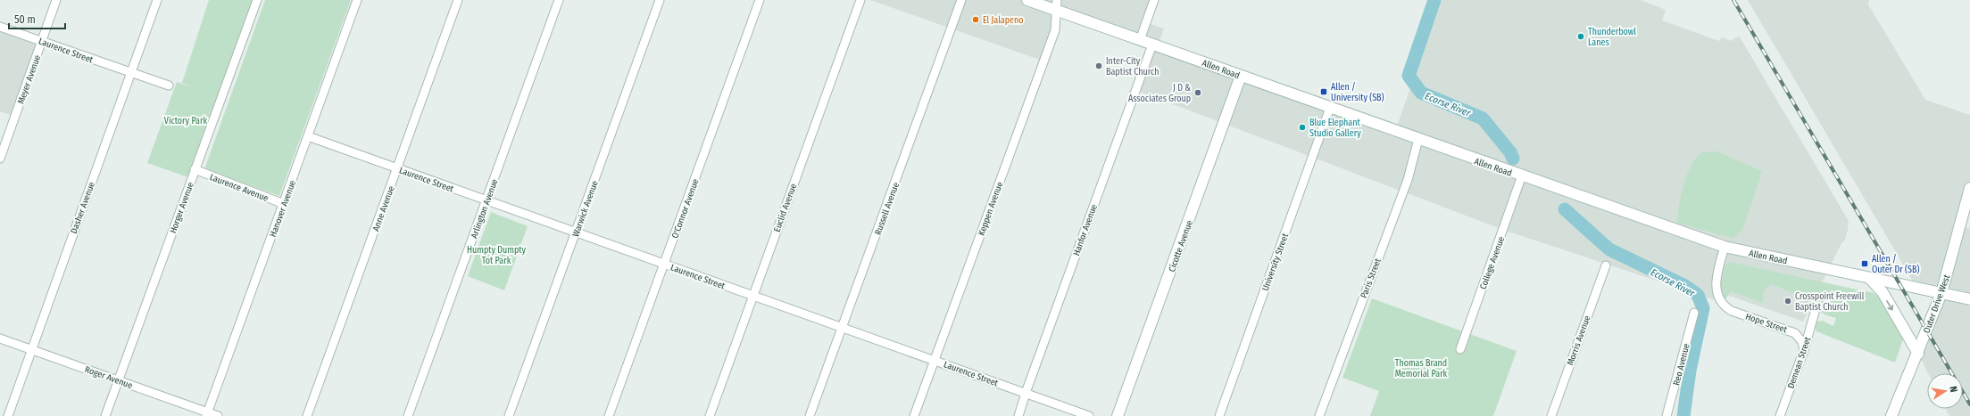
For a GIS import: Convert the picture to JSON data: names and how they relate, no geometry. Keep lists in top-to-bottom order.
{
  "streets": {
    "main road": ["Allen Road", "Cicotte Avenue", "Outer Drive West"],
    "street": [
      "Laurence Street",
      "Meyer Avenue",
      "Laurence Avenue",
      "Dasher Avenue",
      "Horger Avenue",
      "Euclid Avenue",
      "Hanover Avenue",
      "Anne Avenue",
      "Arlington Avenue",
      "Warwick Avenue",
      "O'Connor Avenue",
      "Russell Avenue",
      "Keppen Avenue",
      "Hanfor Avenue",
      "University Street",
      "College Avenue",
      "Paris Street",
      "Hope Street",
      "Morris Avenue",
      "Demean Street",
      "Reo Avenue",
      "Roger Avenue"
    ]
  },
  "crossings": [
    ["Laurence Street", "Meyer Avenue"],
    ["Laurence Street", "Dasher Avenue"],
    ["Laurence Street", "Euclid Avenue"],
    ["Laurence Street", "Hanover Avenue"],
    ["Laurence Street", "Anne Avenue"],
    ["Laurence Street", "Arlington Avenue"],
    ["Laurence Street", "Warwick Avenue"],
    ["Laurence Street", "O'Connor Avenue"],
    ["Laurence Street", "Russell Avenue"],
    ["Laurence Street", "Keppen Avenue"],
    ["Laurence Street", "Hanfor Avenue"],
    ["Allen Road", "Keppen Avenue"],
    ["Allen Road", "Hanfor Avenue"],
    ["Allen Road", "Cicotte Avenue"],
    ["Allen Road", "University Street"],
    ["Allen Road", "College Avenue"],
    ["Allen Road", "Paris Street"],
    ["Allen Road", "Outer Drive West"],
    ["Allen Road", "Hope Street"],
    ["Laurence Avenue", "Horger Avenue"],
    ["Laurence Avenue", "Hanover Avenue"],
    ["Dasher Avenue", "Roger Avenue"],
    ["Horger Avenue", "Roger Avenue"],
    ["Hanover Avenue", "Roger Avenue"],
    ["Hope Street", "Demean Street"]
  ],
  "water": ["Ecorse River"],
  "parks": ["Victory Park", "Humpty Dumpty Tot Park", "Thomas Brand Memorial Park"],
  "places": {
    "other": [
      "El Jalapeno",
      "Thunderbowl Lanes",
      "Inter-City Baptist Church",
      "J D & Associates Group",
      "Blue Elephant Studio Gallery",
      "Crosspoint Freewill Baptist Church"
    ],
    "transit": ["Allen / University (SB)", "Allen / Outer Dr (SB)"]
  },
  "scale_bar": "50 m",
  "north": "right"
}
